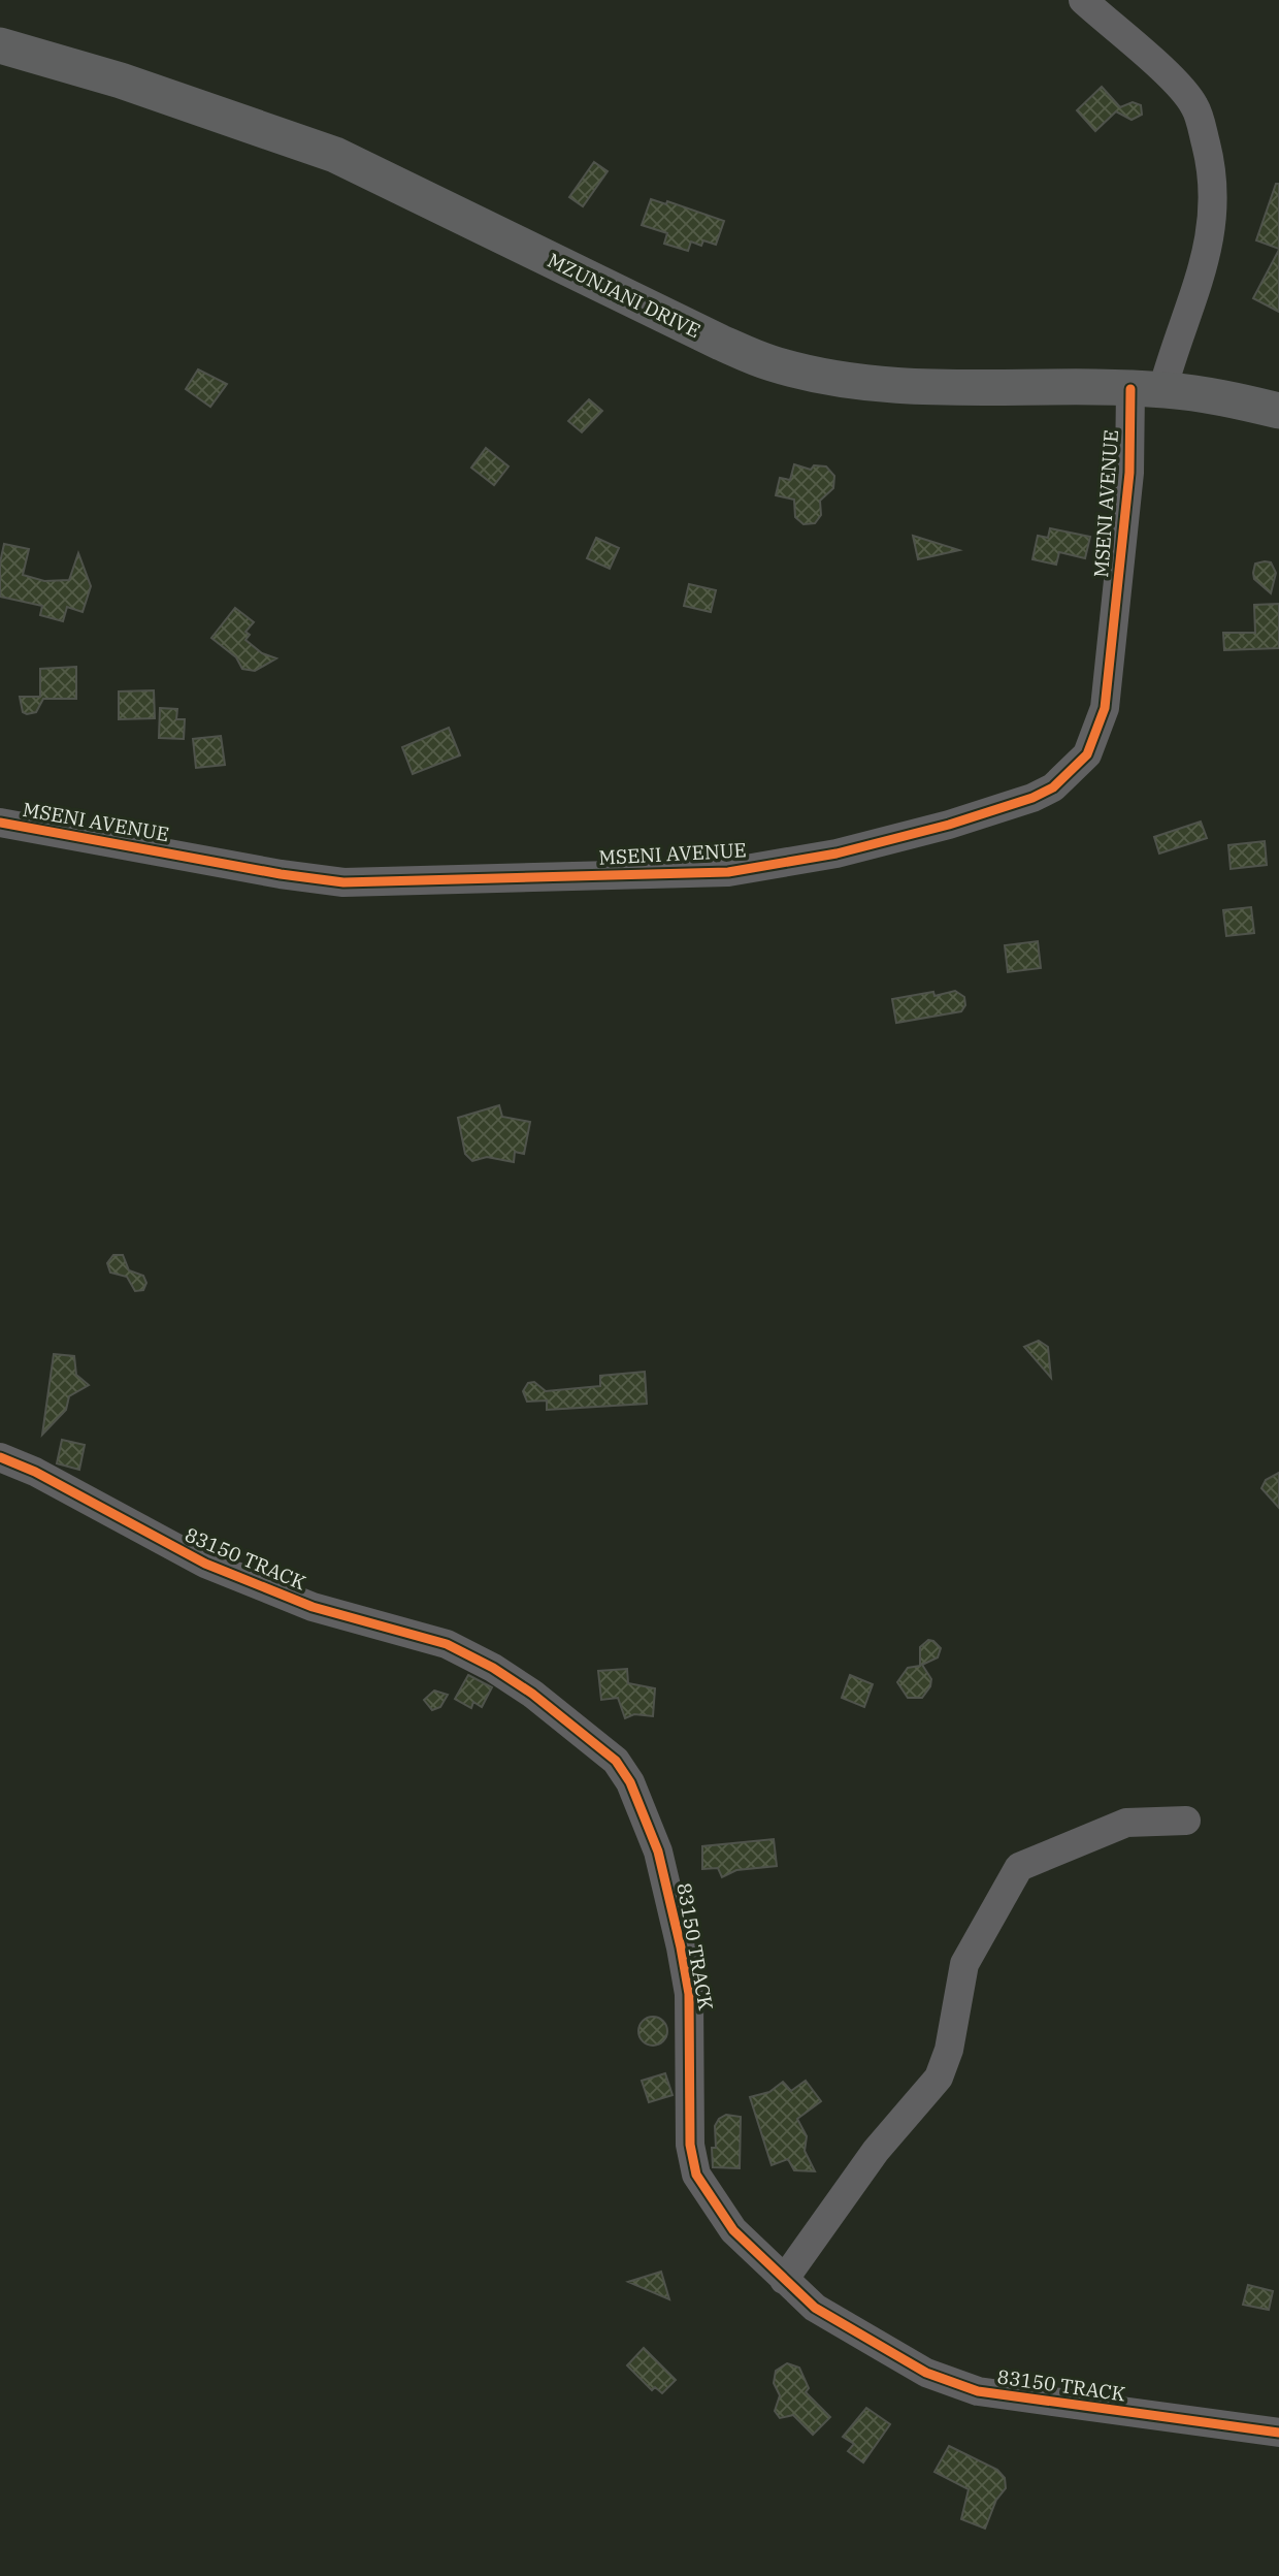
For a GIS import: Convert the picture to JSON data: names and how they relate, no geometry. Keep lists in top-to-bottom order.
{
  "streets": {
    "main road": ["MZUNJANI DRIVE"],
    "street": ["MSENI AVENUE", "83150 TRACK"]
  },
  "crossings": [
    ["MZUNJANI DRIVE", "MSENI AVENUE"]
  ]
}
